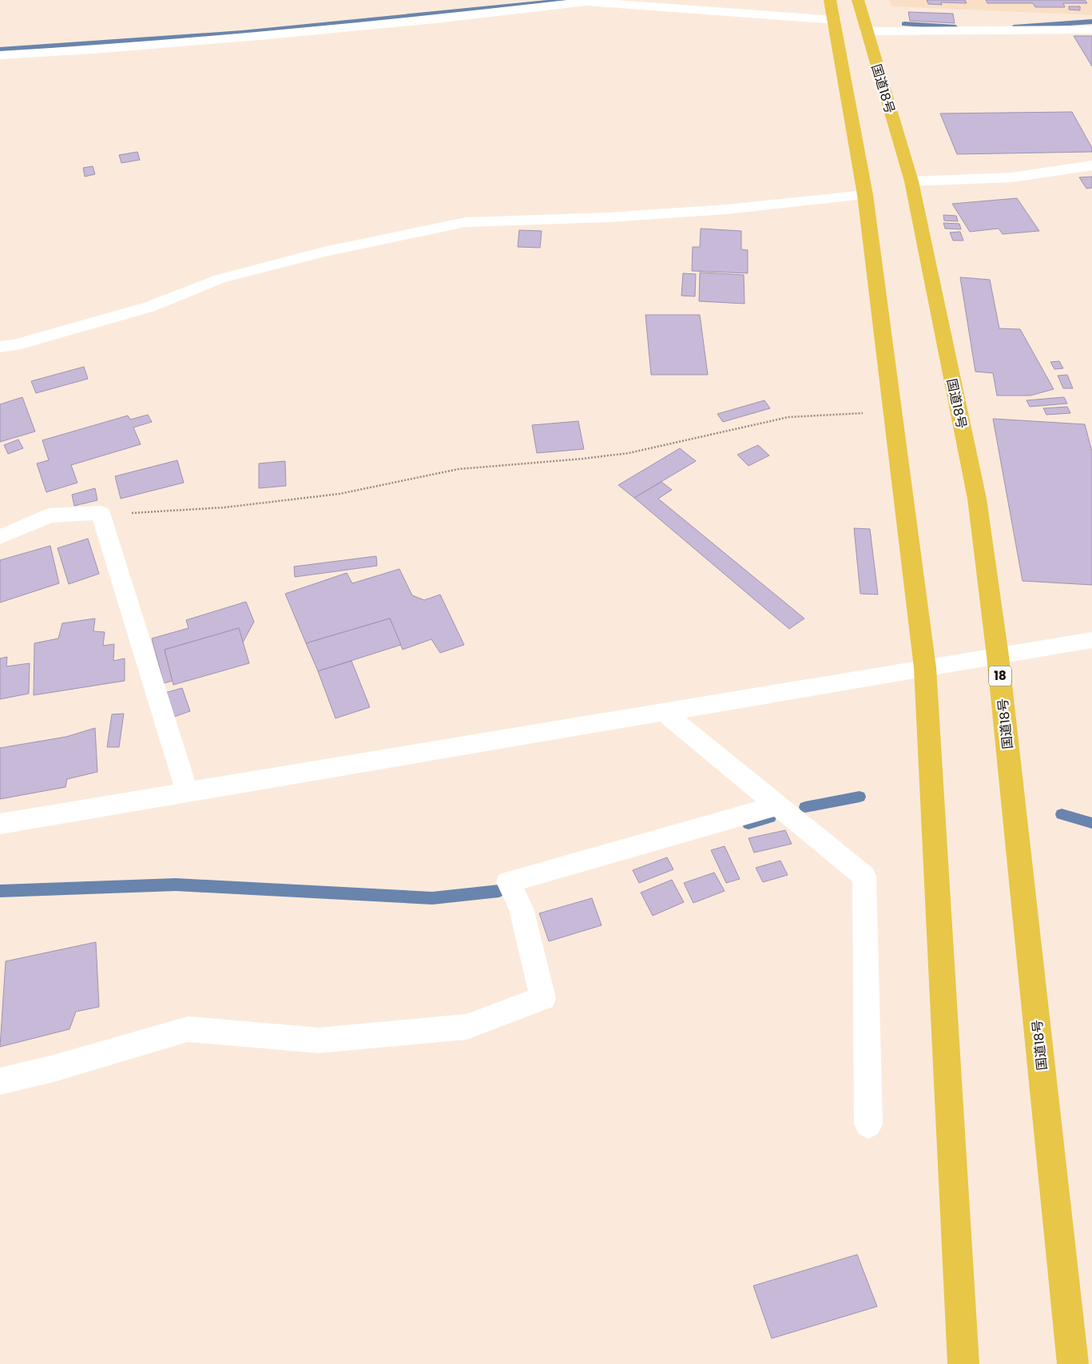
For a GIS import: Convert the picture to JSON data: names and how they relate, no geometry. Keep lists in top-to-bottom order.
{
  "streets": {
    "highway": ["国道18号", "18"]
  }
}
